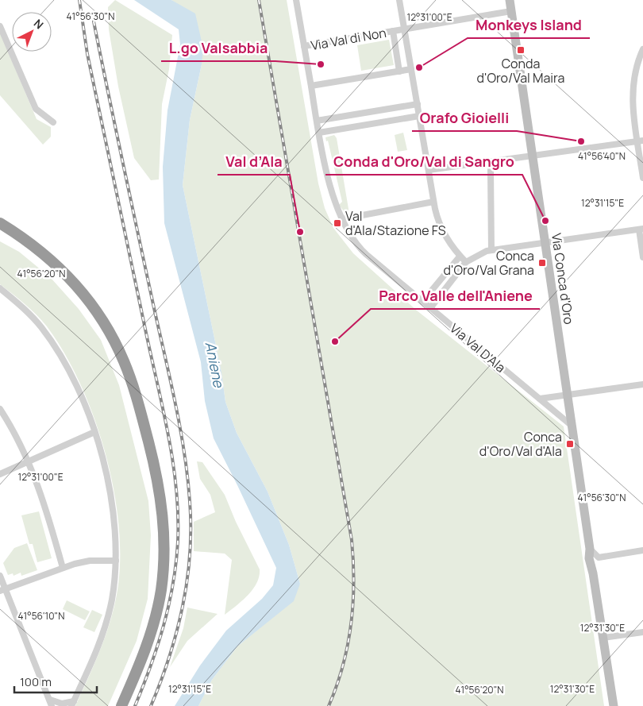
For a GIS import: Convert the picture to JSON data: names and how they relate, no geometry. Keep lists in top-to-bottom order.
{
  "streets": {
    "street": ["Via Val di Non", "Via Conca d'Oro", "Via Val D'Ala"]
  },
  "crossings": [
    ["Via Val di Non", "Via Conca d'Oro"],
    ["Via Val di Non", "Via Val D'Ala"],
    ["Via Conca d'Oro", "Via Val D'Ala"]
  ],
  "water": ["Aniene"],
  "places": {
    "transit": [
      "Conda d'Oro/Val Maira",
      "Val d'Ala/Stazione FS",
      "Conca d'Oro/Val Grana",
      "Conca d'Oro/Val d'Ala"
    ],
    "other": [
      "L.go Valsabbia",
      "Monkeys Island",
      "Orafo Gioielli",
      "Conda d'Oro/Val di Sangro",
      "Val d’Ala",
      "Parco Valle dell'Aniene"
    ]
  },
  "scale_bar": "100 m",
  "north": "top right",
  "coordinates": [
    "41°56'30\"N",
    "12°31'00\"E",
    "41°56'40\"N",
    "12°31'15\"E",
    "41°56'20\"N",
    "41°56'10\"N",
    "12°31'30\"E"
  ]
}
